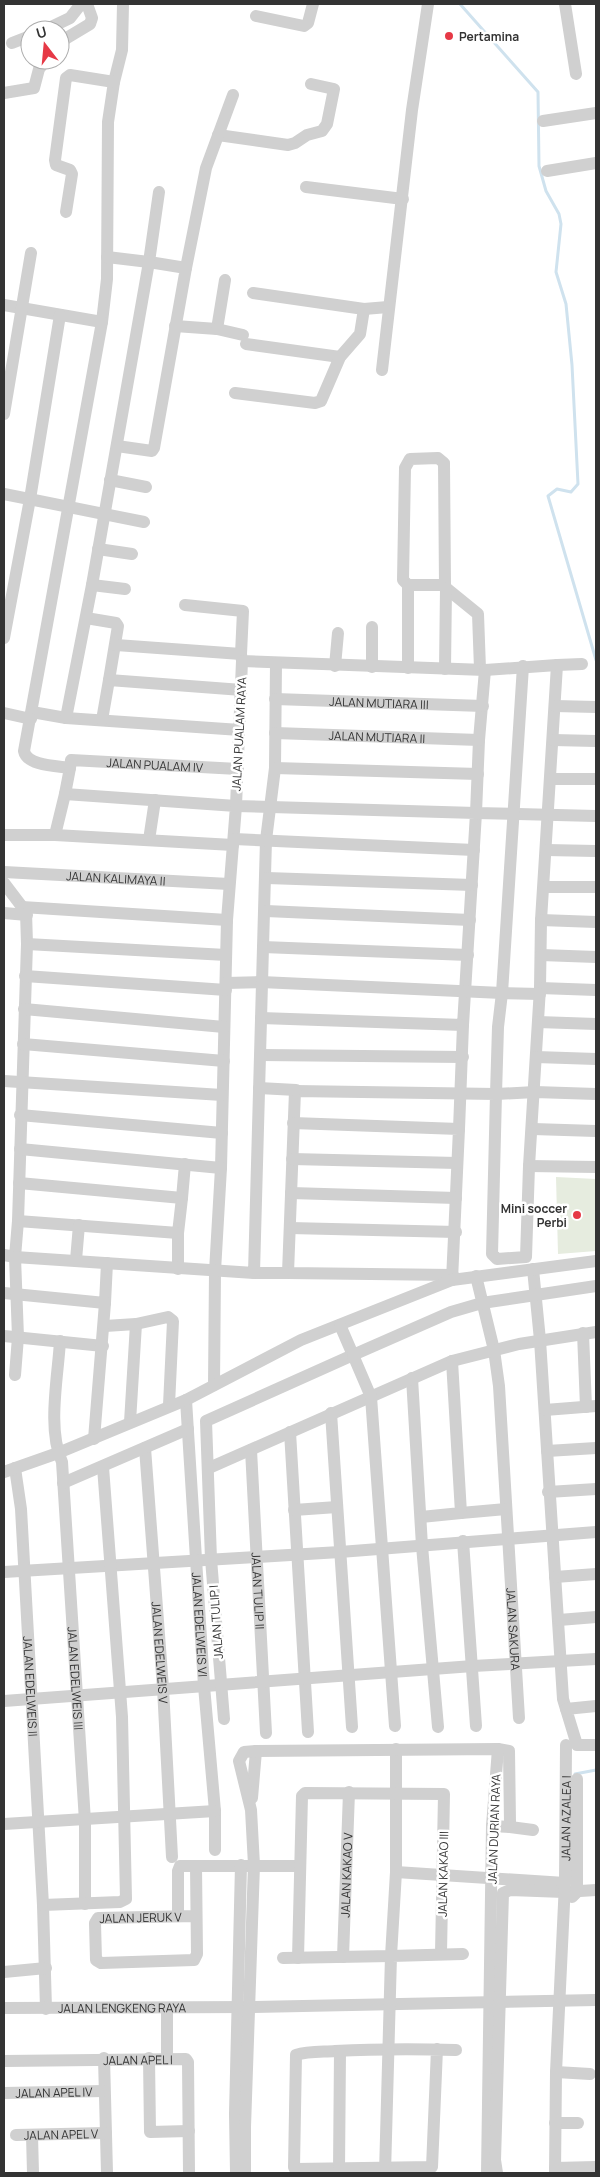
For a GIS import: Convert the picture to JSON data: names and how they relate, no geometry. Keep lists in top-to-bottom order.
{
  "streets": {
    "street": [
      "JALAN MUTIARA III",
      "JALAN PUALAM RAYA",
      "JALAN MUTIARA II",
      "JALAN PUALAM IV",
      "JALAN KALIMAYA II",
      "JALAN TULIP II",
      "JALAN TULIP I",
      "JALAN EDELWEIS VI",
      "JALAN SAKURA",
      "JALAN EDELWEIS V",
      "JALAN EDELWEIS III",
      "JALAN EDELWEIS II",
      "JALAN AZALEA I",
      "JALAN DURIAN RAYA",
      "JALAN KAKAO III",
      "JALAN KAKAO V",
      "JALAN JERUK V",
      "JALAN LENGKENG RAYA",
      "JALAN APEL I",
      "JALAN APEL IV",
      "JALAN APEL V"
    ]
  },
  "crossings": [
    ["JALAN PUALAM RAYA", "JALAN PUALAM IV"],
    ["JALAN PUALAM RAYA", "JALAN KALIMAYA II"],
    ["JALAN TULIP I", "JALAN EDELWEIS VI"],
    ["JALAN EDELWEIS II", "JALAN LENGKENG RAYA"],
    ["JALAN DURIAN RAYA", "JALAN LENGKENG RAYA"]
  ],
  "places": ["Pertamina", "Mini soccer Perbi"],
  "north": "top"
}
